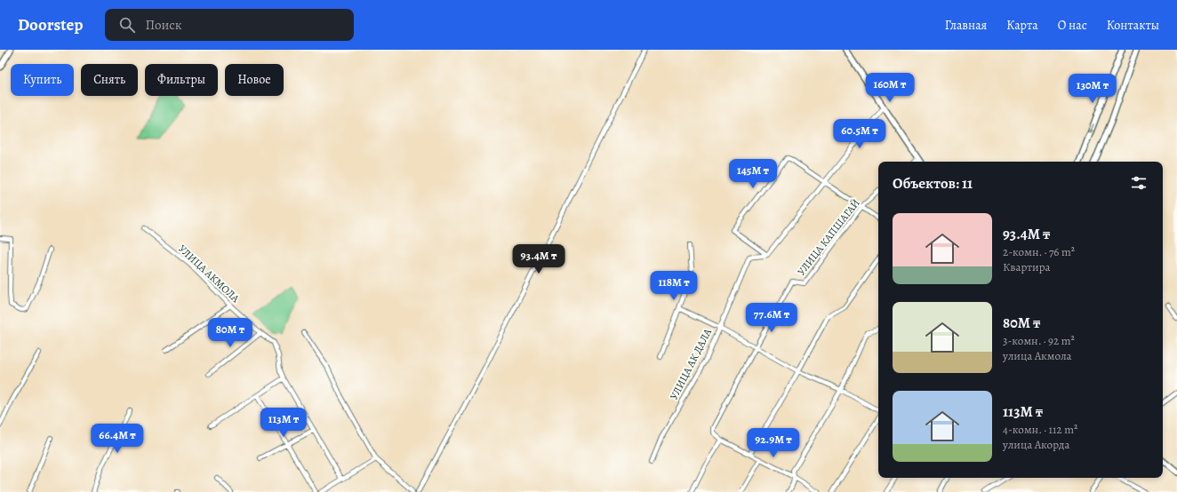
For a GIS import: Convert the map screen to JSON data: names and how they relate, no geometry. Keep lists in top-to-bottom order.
{
  "streets": {
    "street": ["УЛИЦА КАПШАГАЙ", "УЛИЦА АКМОЛА", "УЛИЦА АК ДАЛА"]
  },
  "page": {
    "header": "Doorstep",
    "search": "Поиск",
    "nav": [
      "Главная",
      "Карта",
      "О нас",
      "Контакты"
    ],
    "chip": [
      "Купить",
      "Снять",
      "Фильтры",
      "Новое"
    ],
    "price": [
      "160M ₸",
      "130M ₸",
      "60.5M ₸",
      "145M ₸",
      "93.4M ₸",
      "118M ₸",
      "77.6M ₸",
      "80M ₸",
      "113M ₸",
      "66.4M ₸",
      "92.9M ₸"
    ],
    "heading": "Объектов: 11",
    "list": [
      {
        "name": "93.4M ₸",
        "note": "2-комн. · 76 m² · Квартира"
      },
      {
        "name": "80M ₸",
        "note": "3-комн. · 92 m² · улица Акмола"
      },
      {
        "name": "113M ₸",
        "note": "4-комн. · 112 m² · улица Акорда"
      }
    ]
  }
}
